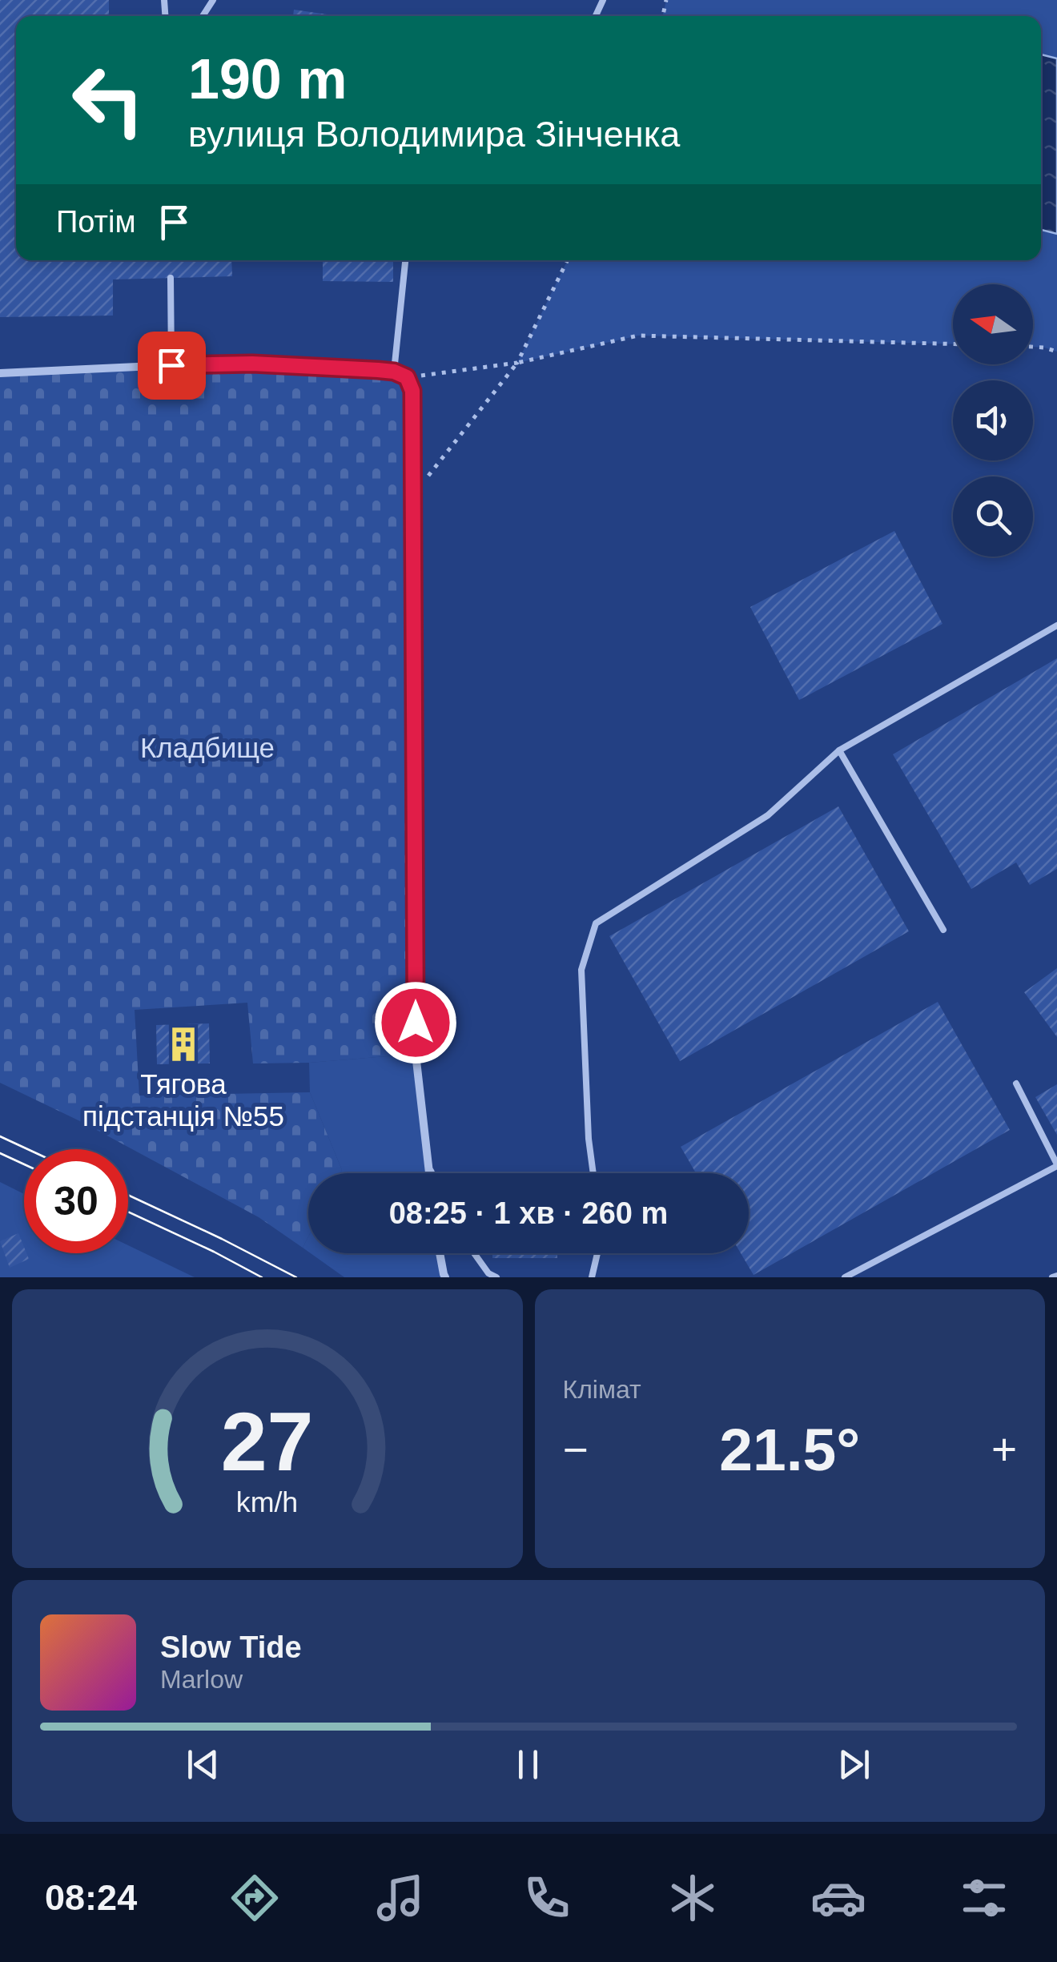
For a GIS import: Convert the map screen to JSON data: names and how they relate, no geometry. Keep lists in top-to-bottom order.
{
  "parks": ["Кладбище"],
  "places": {
    "building": ["Тягова підстанція №55"]
  },
  "north": "left",
  "page": {
    "turn": ["190 m", "вулиця Володимира Зінченка"],
    "then": "Потім",
    "limit": "30",
    "trip": "08:25 · 1 хв · 260 m",
    "tile": "Клімат",
    "heat": ["−", "21.5°", "+"],
    "song": ["Slow Tide", "Marlow"],
    "tabs": "08:24",
    "gauge": ["27", "km/h"]
  }
}
